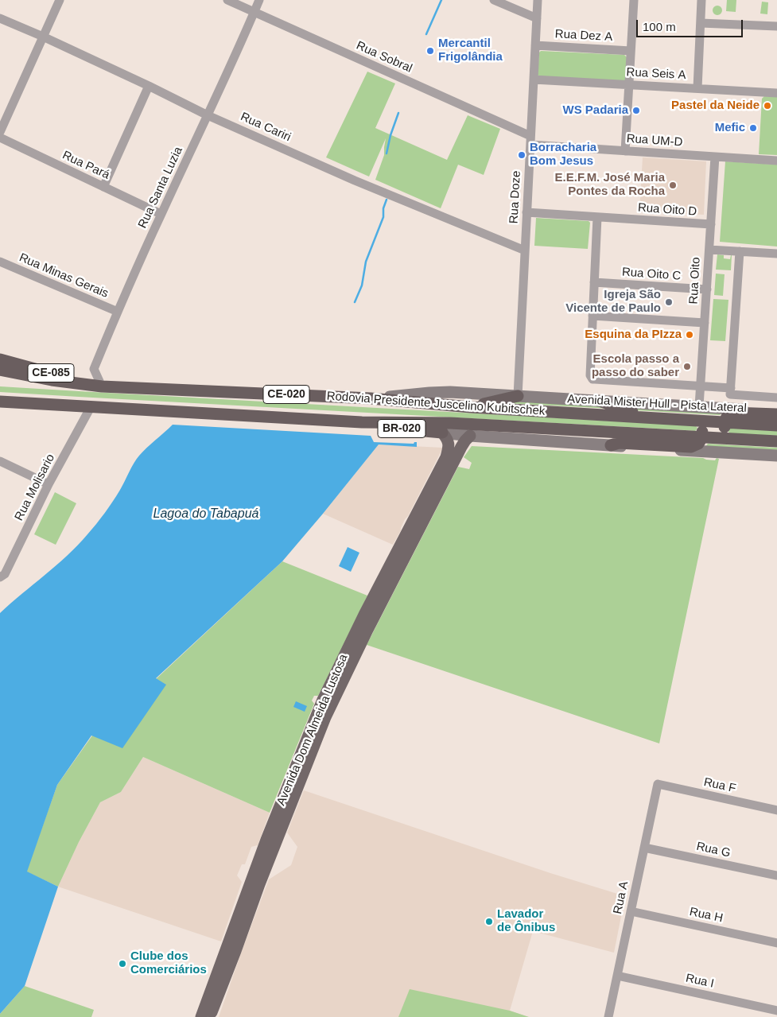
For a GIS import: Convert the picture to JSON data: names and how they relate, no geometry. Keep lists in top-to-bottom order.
{
  "streets": {
    "highway": [
      "CE-085",
      "CE-020",
      "Rodovia Presidente Juscelino Kubitschek",
      "BR-020"
    ],
    "main road": ["Avenida Mister Hull - Pista Lateral", "Avenida Dom Almeida Lustosa"],
    "street": [
      "Rua Dez A",
      "Rua Sobral",
      "Rua Seis A",
      "Rua Cariri",
      "Rua UM-D",
      "Rua Pará",
      "Rua Santa Luzia",
      "Rua Doze",
      "Rua Oito D",
      "Rua Oito C",
      "Rua Minas Gerais",
      "Rua Oito",
      "Rua Molisario",
      "Rua F",
      "Rua G",
      "Rua A",
      "Rua H",
      "Rua I"
    ]
  },
  "crossings": [
    ["Rua Dez A", "Rua Doze"],
    ["Rua Sobral", "Rua UM-D"],
    ["Rua Sobral", "Rua Santa Luzia"],
    ["Rua Sobral", "Rua Doze"],
    ["Rua Seis A", "Rua Doze"],
    ["Rua Cariri", "Rua Santa Luzia"],
    ["Rua Cariri", "Rua Doze"],
    ["Rua UM-D", "Rua Doze"],
    ["Rua UM-D", "Rua Oito"],
    ["Rua Pará", "Rua Santa Luzia"],
    ["Rua Santa Luzia", "Rua Minas Gerais"],
    ["Rua Santa Luzia", "CE-085"],
    ["Rua Santa Luzia", "Rodovia Presidente Juscelino Kubitschek"],
    ["Rua Doze", "Rua Oito D"],
    ["Rua Doze", "Avenida Mister Hull - Pista Lateral"],
    ["Rua Oito D", "Rua Oito"],
    ["Rua Oito C", "Rua Oito"],
    ["Rua Oito", "Avenida Mister Hull - Pista Lateral"],
    ["CE-085", "Rodovia Presidente Juscelino Kubitschek"],
    ["Rodovia Presidente Juscelino Kubitschek", "Avenida Mister Hull - Pista Lateral"],
    ["Rodovia Presidente Juscelino Kubitschek", "BR-020"],
    ["Rodovia Presidente Juscelino Kubitschek", "Rua Molisario"],
    ["BR-020", "Avenida Dom Almeida Lustosa"],
    ["Rua F", "Rua A"],
    ["Rua G", "Rua A"],
    ["Rua A", "Rua H"],
    ["Rua A", "Rua I"]
  ],
  "water": ["Lagoa do Tabapuá"],
  "places": [
    "Mercantil Frigolândia",
    "Pastel da Neide",
    "WS Padaria",
    "Mefic",
    "Borracharia Bom Jesus",
    "E.E.F.M. José Maria Pontes da Rocha",
    "Igreja São Vicente de Paulo",
    "Esquina da PIzza",
    "Escola passo a passo do saber",
    "Lavador de Ônibus",
    "Clube dos Comerciários"
  ],
  "scale_bar": "100 m"
}
